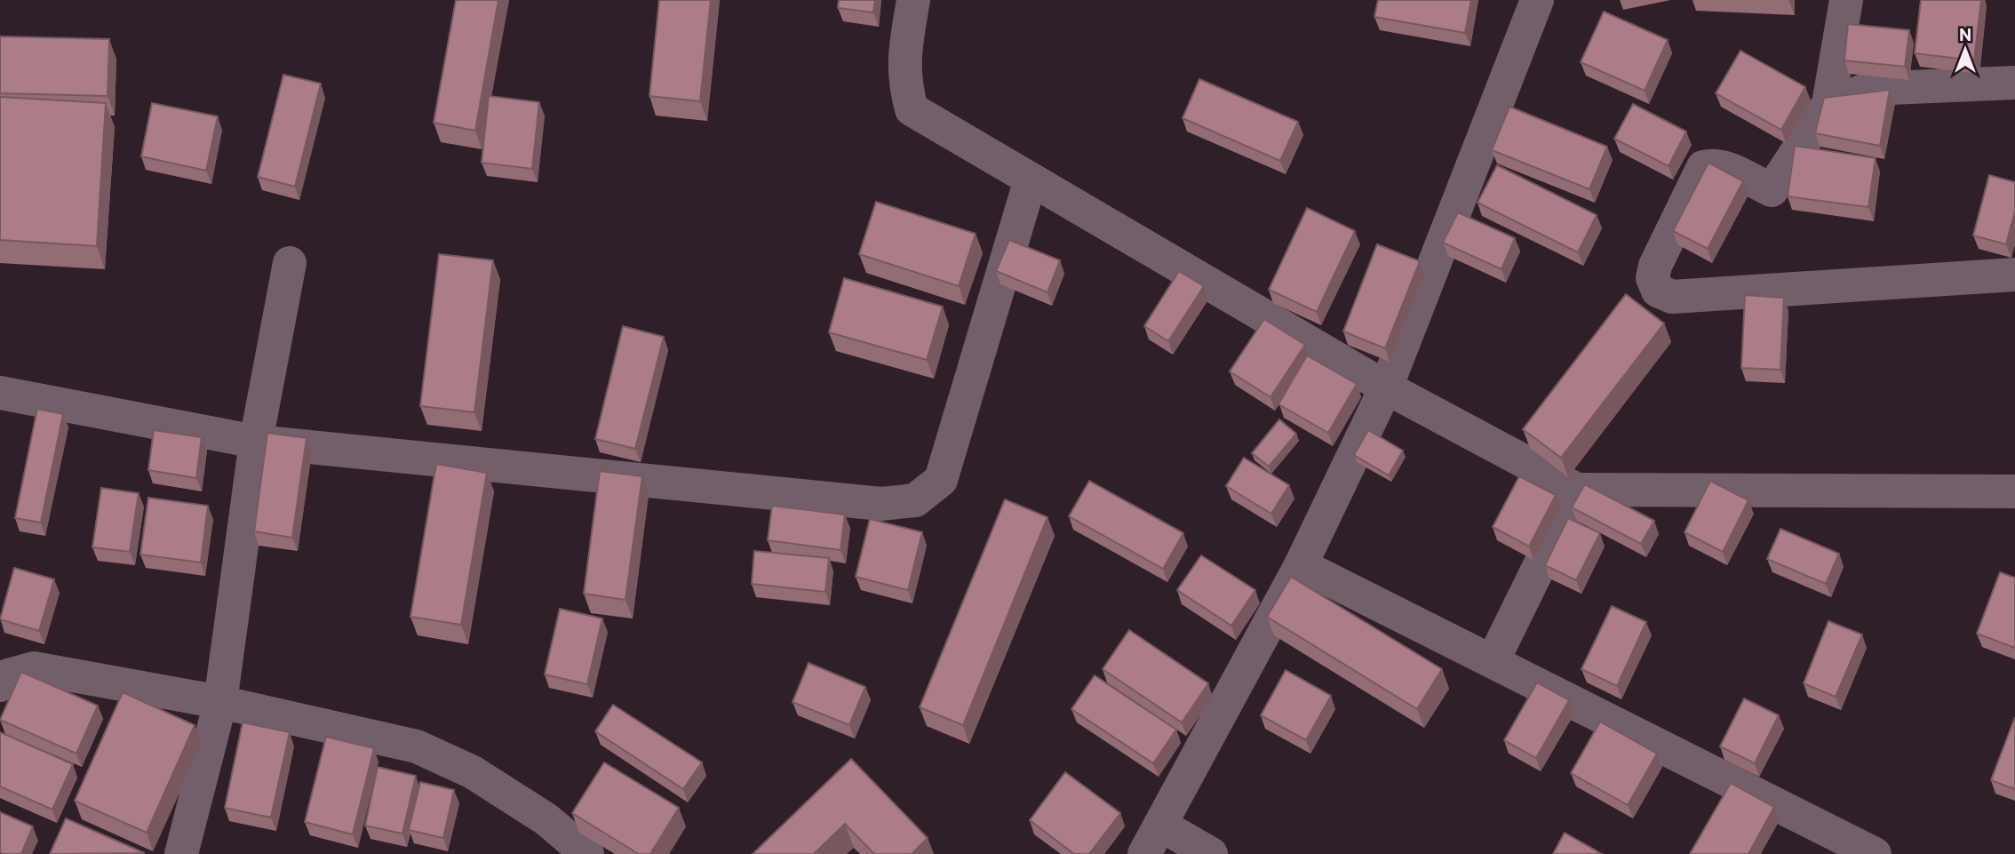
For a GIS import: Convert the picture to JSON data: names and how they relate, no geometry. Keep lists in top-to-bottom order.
{
  "north": "top"
}
